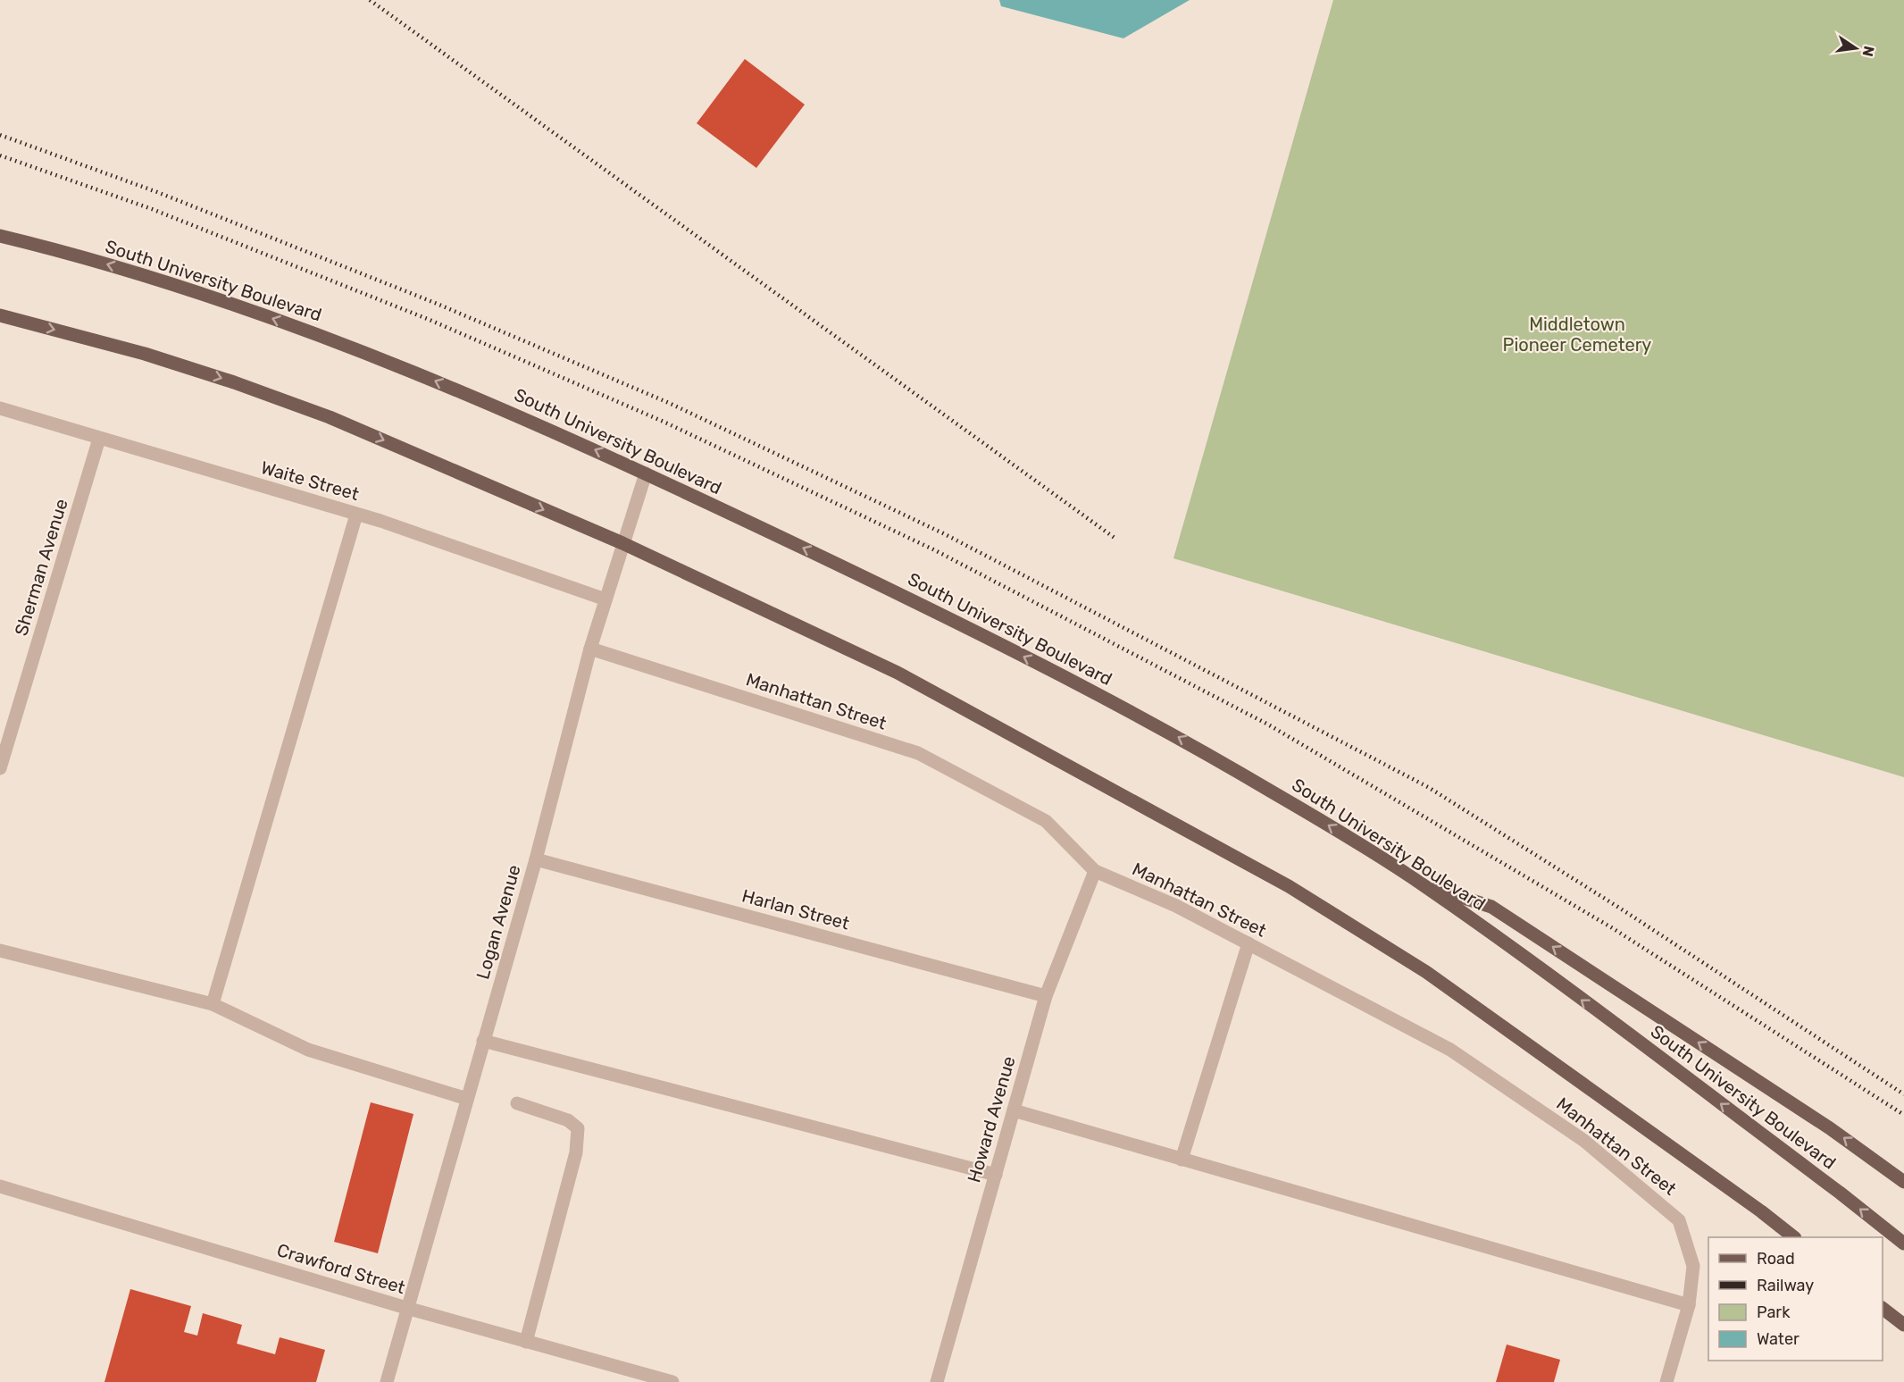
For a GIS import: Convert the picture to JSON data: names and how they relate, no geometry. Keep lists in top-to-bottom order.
{
  "streets": {
    "main road": ["South University Boulevard"],
    "street": [
      "Waite Street",
      "Sherman Avenue",
      "Manhattan Street",
      "Harlan Street",
      "Logan Avenue",
      "Howard Avenue",
      "Crawford Street"
    ]
  },
  "crossings": [
    ["South University Boulevard", "Logan Avenue"],
    ["Waite Street", "Sherman Avenue"],
    ["Waite Street", "Logan Avenue"],
    ["Manhattan Street", "Logan Avenue"],
    ["Manhattan Street", "Howard Avenue"],
    ["Harlan Street", "Logan Avenue"],
    ["Harlan Street", "Howard Avenue"],
    ["Logan Avenue", "Crawford Street"]
  ],
  "parks": ["Middletown Pioneer Cemetery"],
  "legend": [
    "Road",
    "Railway",
    "Park",
    "Water"
  ],
  "north": "right"
}
